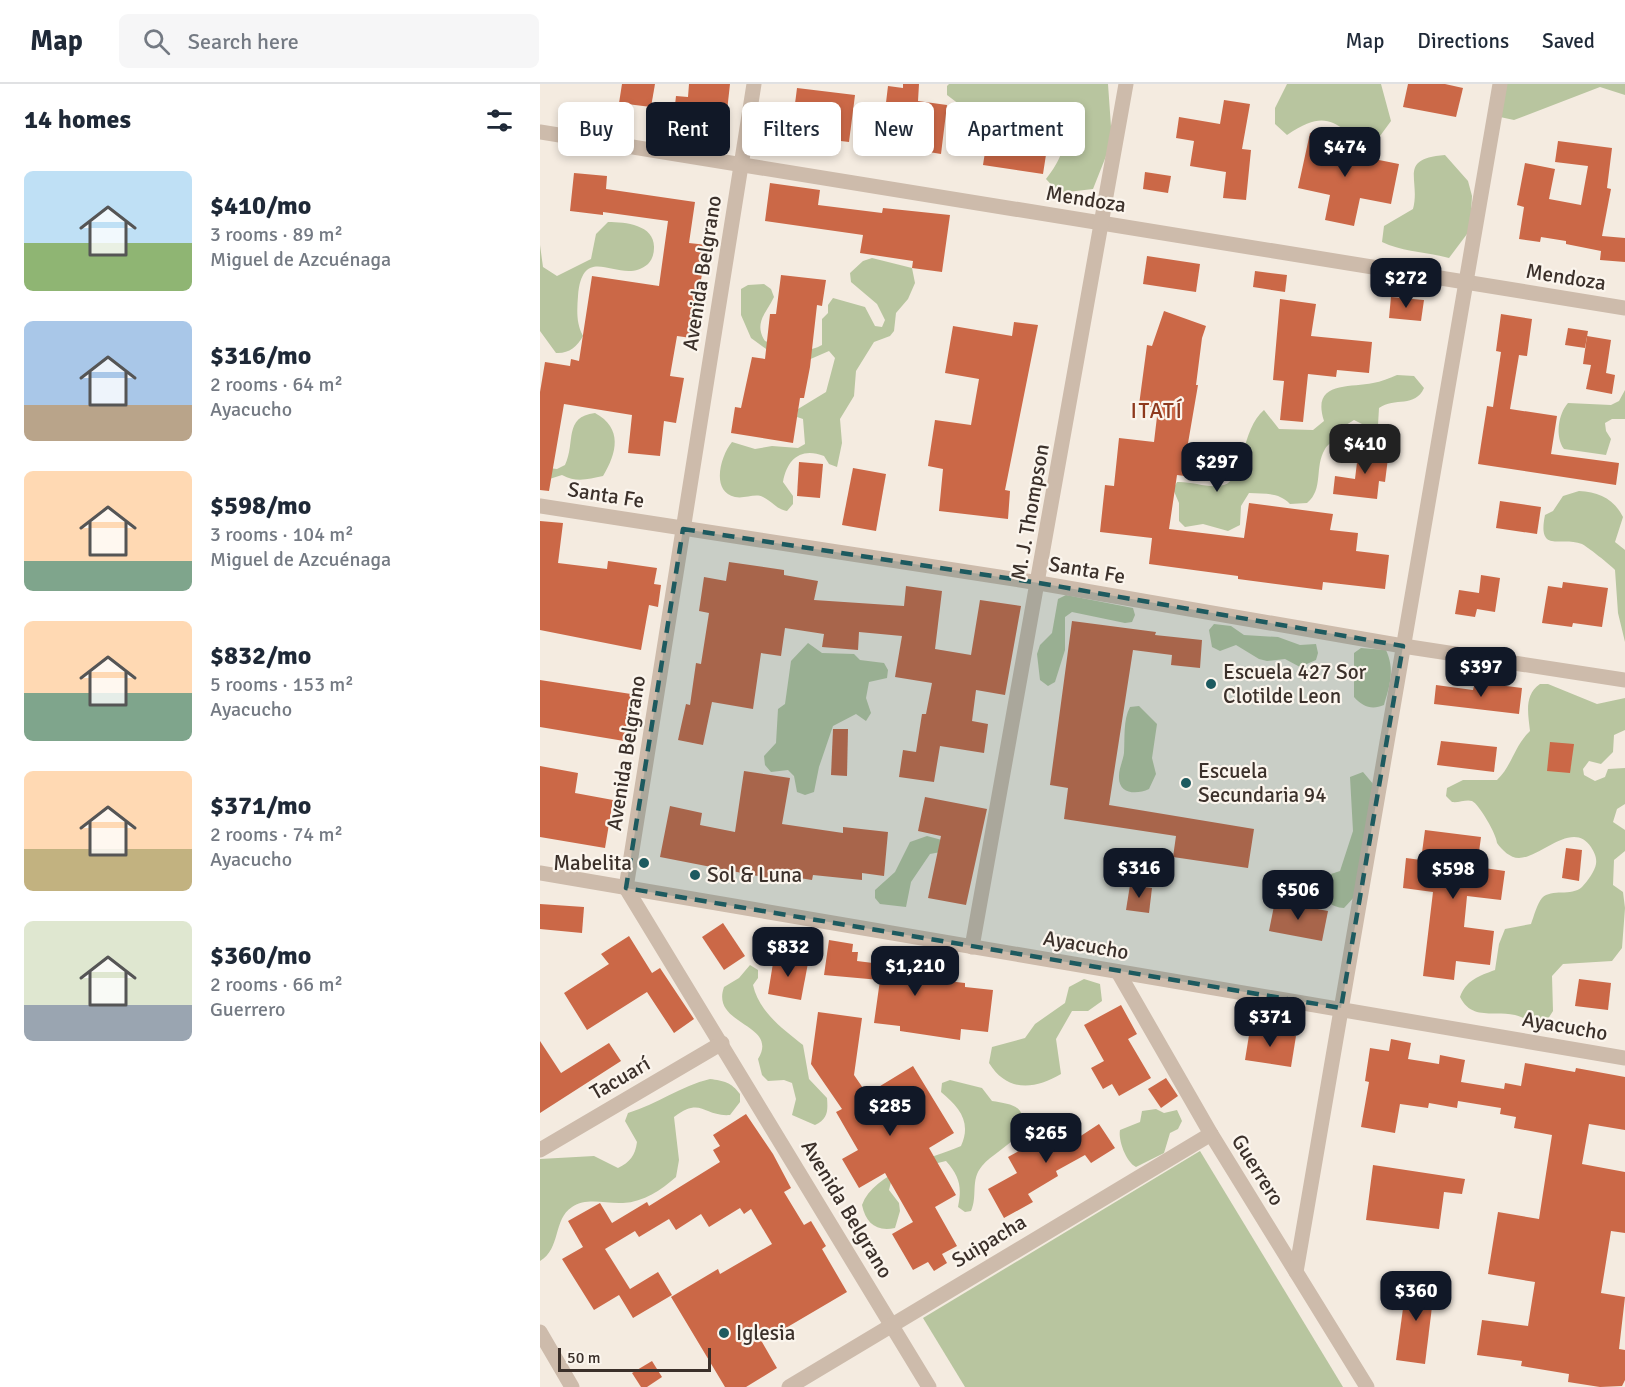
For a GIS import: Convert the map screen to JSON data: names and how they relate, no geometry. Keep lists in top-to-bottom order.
{
  "streets": {
    "street": [
      "Mendoza",
      "Avenida Belgrano",
      "Santa Fe",
      "M. J. Thompson",
      "Ayacucho",
      "Tacuarí",
      "Guerrero",
      "Suipacha"
    ]
  },
  "crossings": [
    ["Mendoza", "Avenida Belgrano"],
    ["Mendoza", "M. J. Thompson"],
    ["Avenida Belgrano", "Santa Fe"],
    ["Avenida Belgrano", "Ayacucho"],
    ["Avenida Belgrano", "Tacuarí"],
    ["Avenida Belgrano", "Suipacha"],
    ["Santa Fe", "M. J. Thompson"],
    ["M. J. Thompson", "Ayacucho"],
    ["Ayacucho", "Guerrero"],
    ["Guerrero", "Suipacha"]
  ],
  "districts": ["ITATÍ"],
  "places": [
    "Escuela 427 Sor Clotilde Leon",
    "Escuela Secundaria 94",
    "Mabelita",
    "Sol & Luna",
    "Iglesia"
  ],
  "scale_bar": "50 m",
  "page": {
    "header": "Map",
    "search": "Search here",
    "nav": ["Map", "Directions", "Saved"],
    "heading": "14 homes",
    "chip": [
      "Buy",
      "Rent",
      "Filters",
      "New",
      "Apartment"
    ],
    "price": [
      "$474",
      "$272",
      "$410",
      "$297",
      "$397",
      "$316",
      "$598",
      "$506",
      "$832",
      "$1,210",
      "$371",
      "$285",
      "$265",
      "$360"
    ],
    "list": [
      {
        "name": "$410/mo",
        "note": "3 rooms · 89 m² · Miguel de Azcuénaga"
      },
      {
        "name": "$316/mo",
        "note": "2 rooms · 64 m² · Ayacucho"
      },
      {
        "name": "$598/mo",
        "note": "3 rooms · 104 m² · Miguel de Azcuénaga"
      },
      {
        "name": "$832/mo",
        "note": "5 rooms · 153 m² · Ayacucho"
      },
      {
        "name": "$371/mo",
        "note": "2 rooms · 74 m² · Ayacucho"
      },
      {
        "name": "$360/mo",
        "note": "2 rooms · 66 m² · Guerrero"
      }
    ],
    "scale": "50 m"
  }
}
